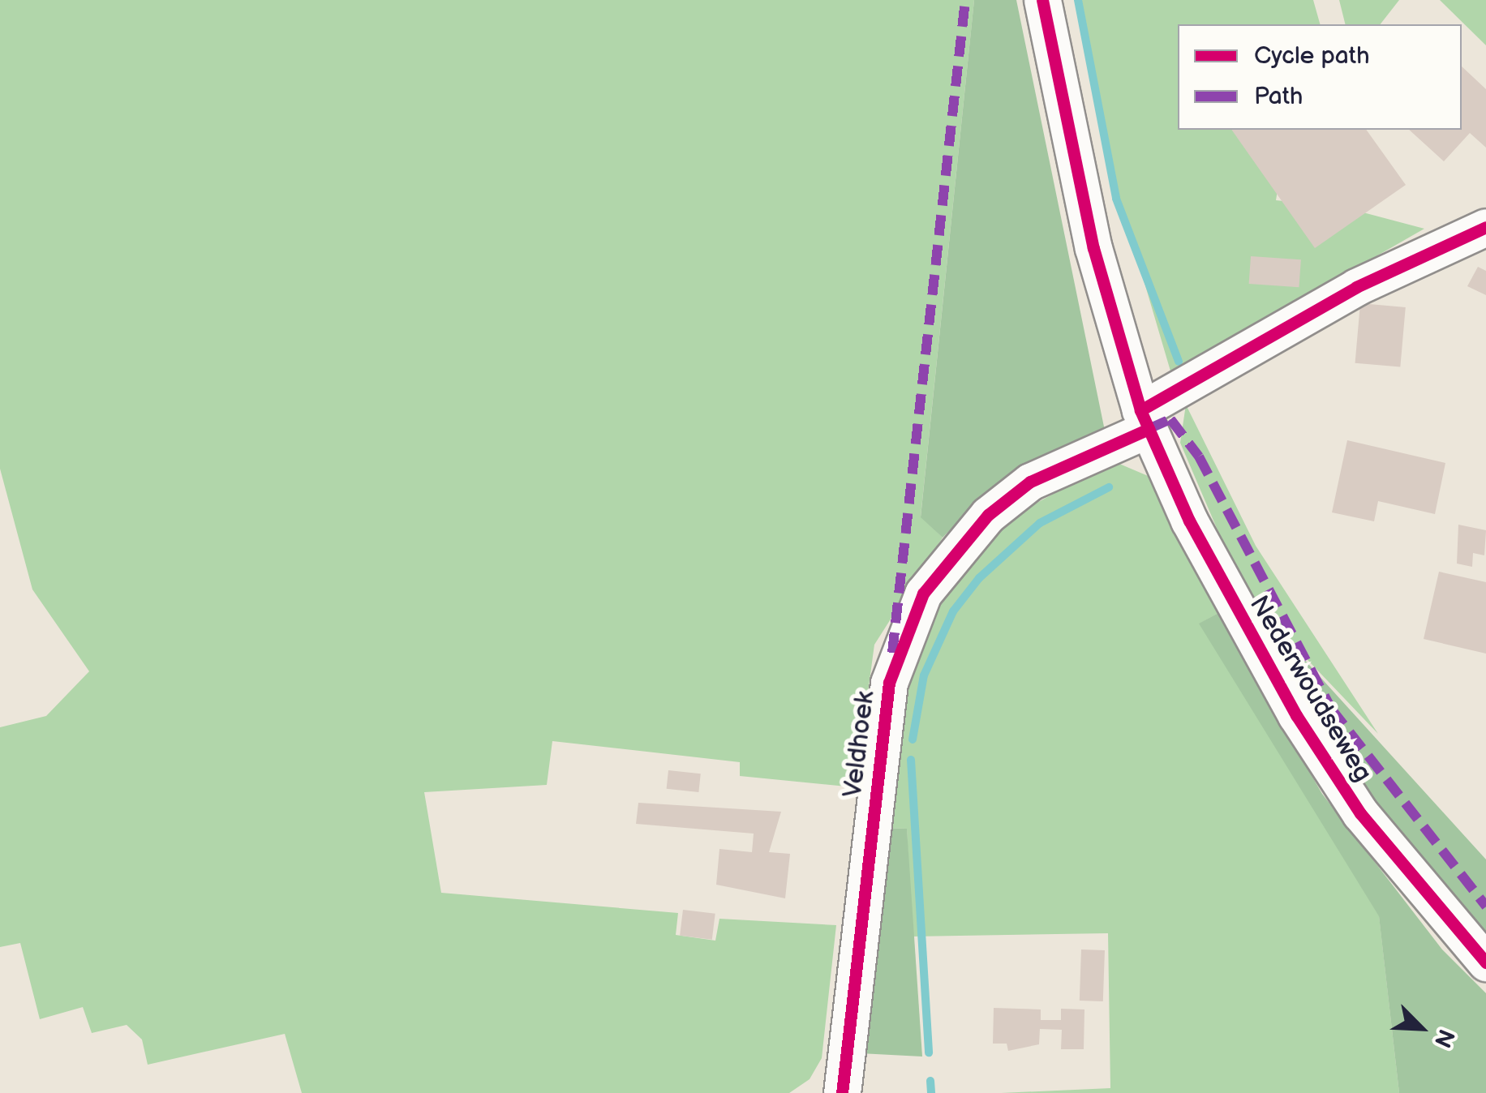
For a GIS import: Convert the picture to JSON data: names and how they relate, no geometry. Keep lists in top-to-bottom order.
{
  "streets": {
    "street": ["Nederwoudseweg", "Veldhoek"]
  },
  "crossings": [
    ["Nederwoudseweg", "Veldhoek"]
  ],
  "legend": ["Cycle path", "Path"],
  "north": "bottom right"
}
